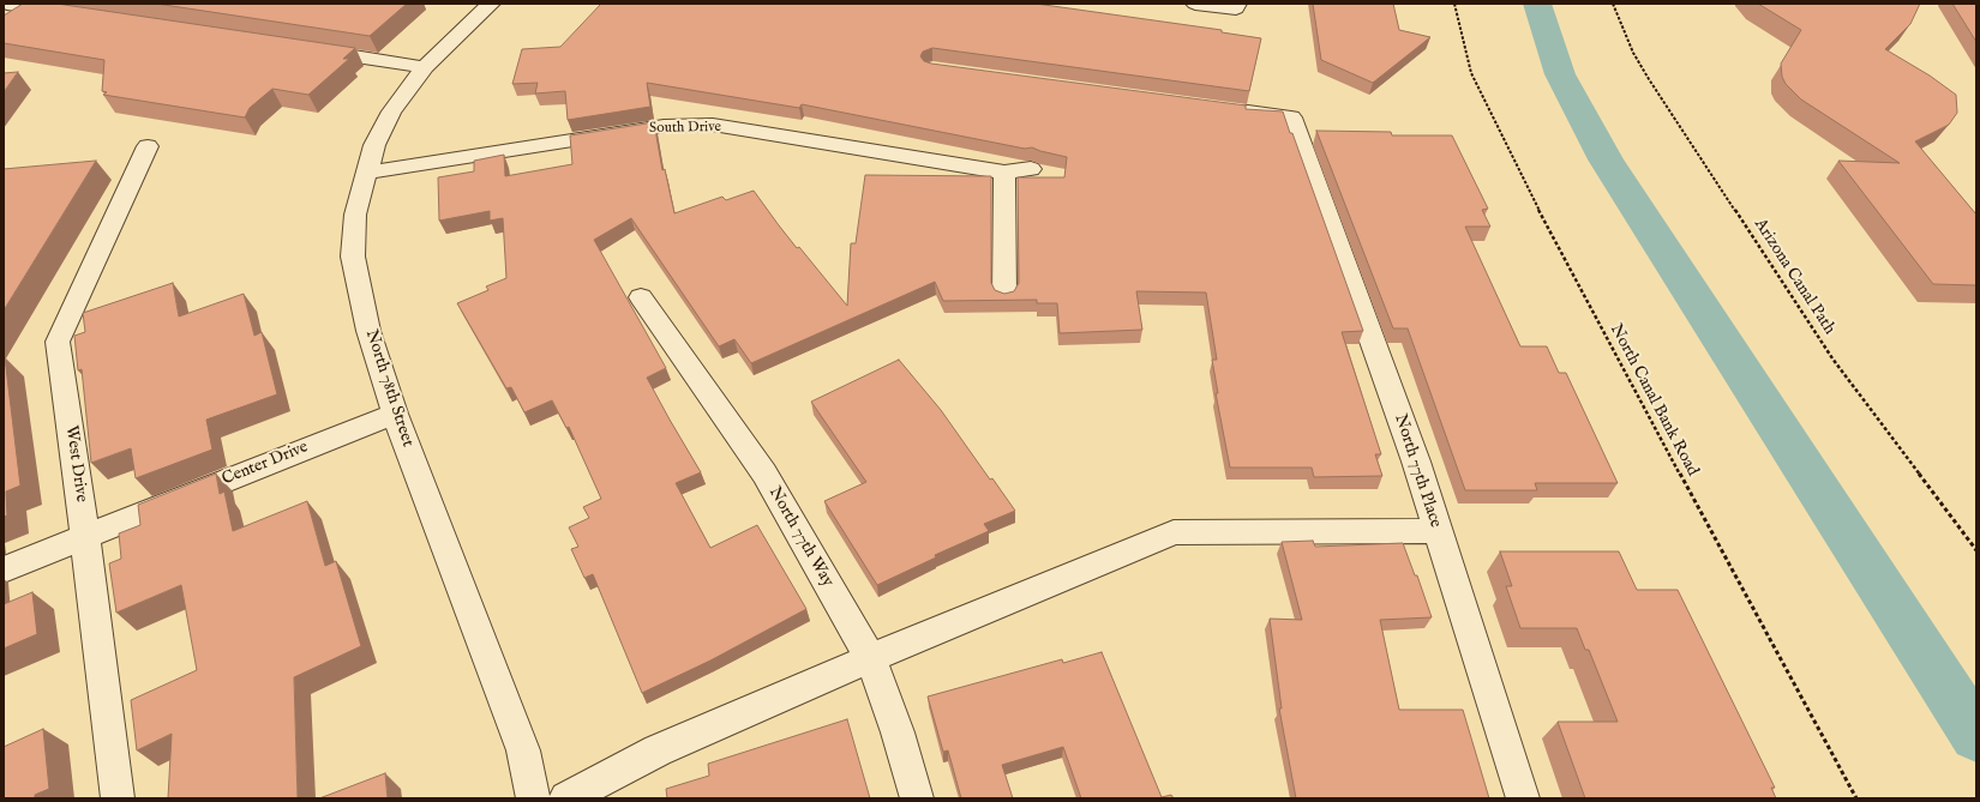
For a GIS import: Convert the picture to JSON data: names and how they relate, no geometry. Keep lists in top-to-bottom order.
{
  "streets": {
    "street": [
      "South Drive",
      "North 78th Street",
      "West Drive",
      "Center Drive",
      "North 77th Place",
      "North 77th Way"
    ],
    "path": ["Arizona Canal Path", "North Canal Bank Road"]
  },
  "crossings": [
    ["South Drive", "North 78th Street"],
    ["North 78th Street", "Center Drive"],
    ["West Drive", "Center Drive"]
  ]
}
